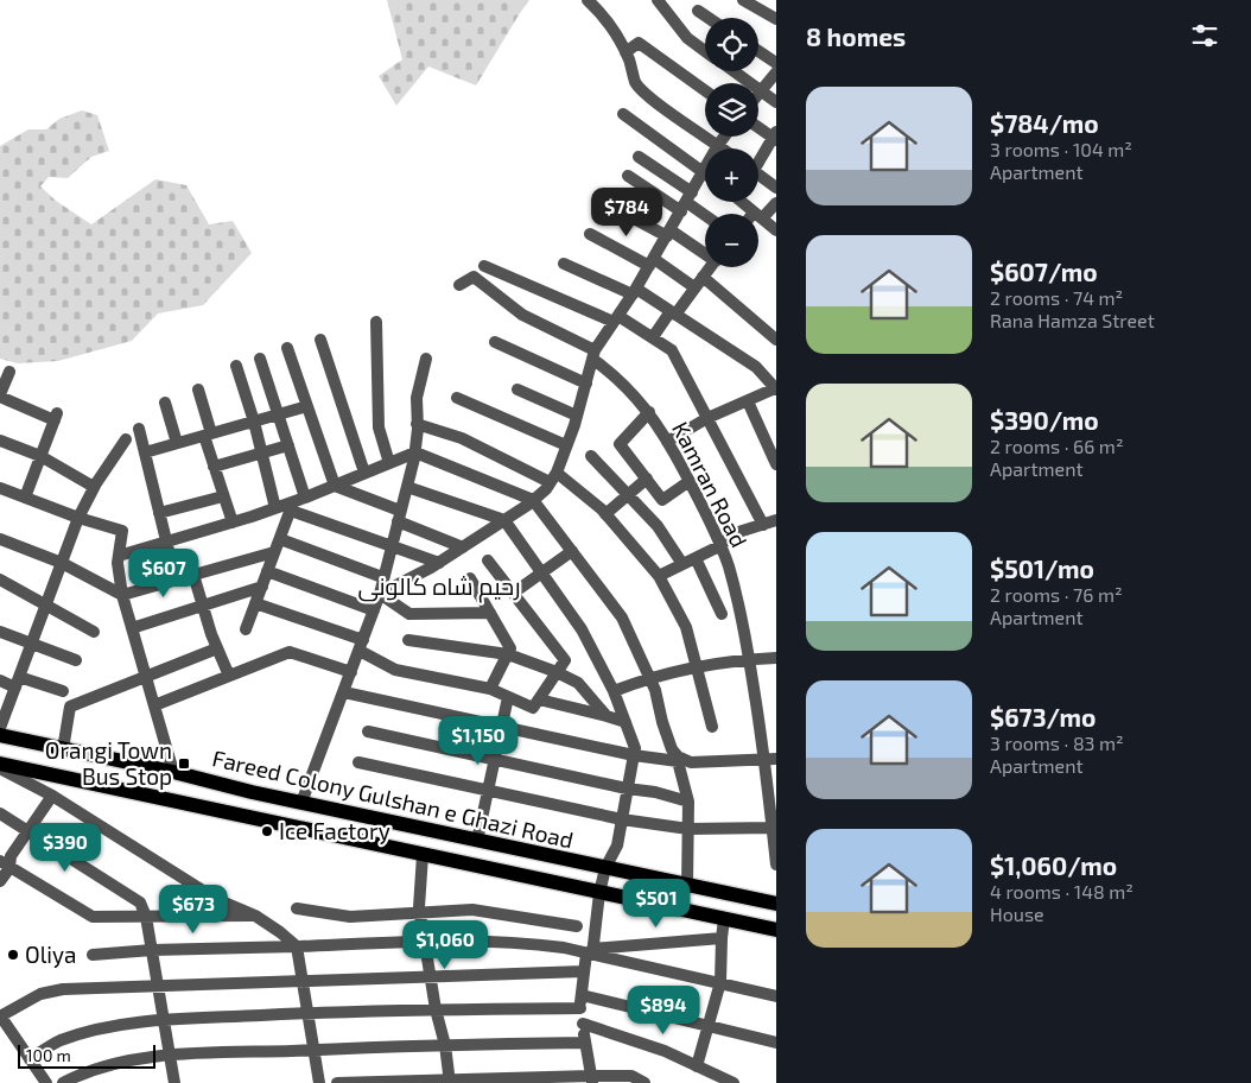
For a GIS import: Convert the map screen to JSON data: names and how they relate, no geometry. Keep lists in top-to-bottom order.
{
  "streets": {
    "main road": ["Fareed Colony Gulshan e Ghazi Road"],
    "street": ["Kamran Road"]
  },
  "districts": ["رحیم شاہ کالونی"],
  "places": {
    "transit": ["Orangi Town Bus Stop"],
    "other": ["Ice Factory", "Oliya"]
  },
  "scale_bar": "100 m",
  "page": {
    "heading": "8 homes",
    "map_buttons": ["+", "−"],
    "list": [
      {
        "name": "$784/mo",
        "note": "3 rooms · 104 m² · Apartment"
      },
      {
        "name": "$607/mo",
        "note": "2 rooms · 74 m² · Rana Hamza Street"
      },
      {
        "name": "$390/mo",
        "note": "2 rooms · 66 m² · Apartment"
      },
      {
        "name": "$501/mo",
        "note": "2 rooms · 76 m² · Apartment"
      },
      {
        "name": "$673/mo",
        "note": "3 rooms · 83 m² · Apartment"
      },
      {
        "name": "$1,060/mo",
        "note": "4 rooms · 148 m² · House"
      }
    ],
    "price": [
      "$784",
      "$607",
      "$1,150",
      "$390",
      "$501",
      "$673",
      "$1,060",
      "$894"
    ],
    "scale": "100 m"
  }
}
